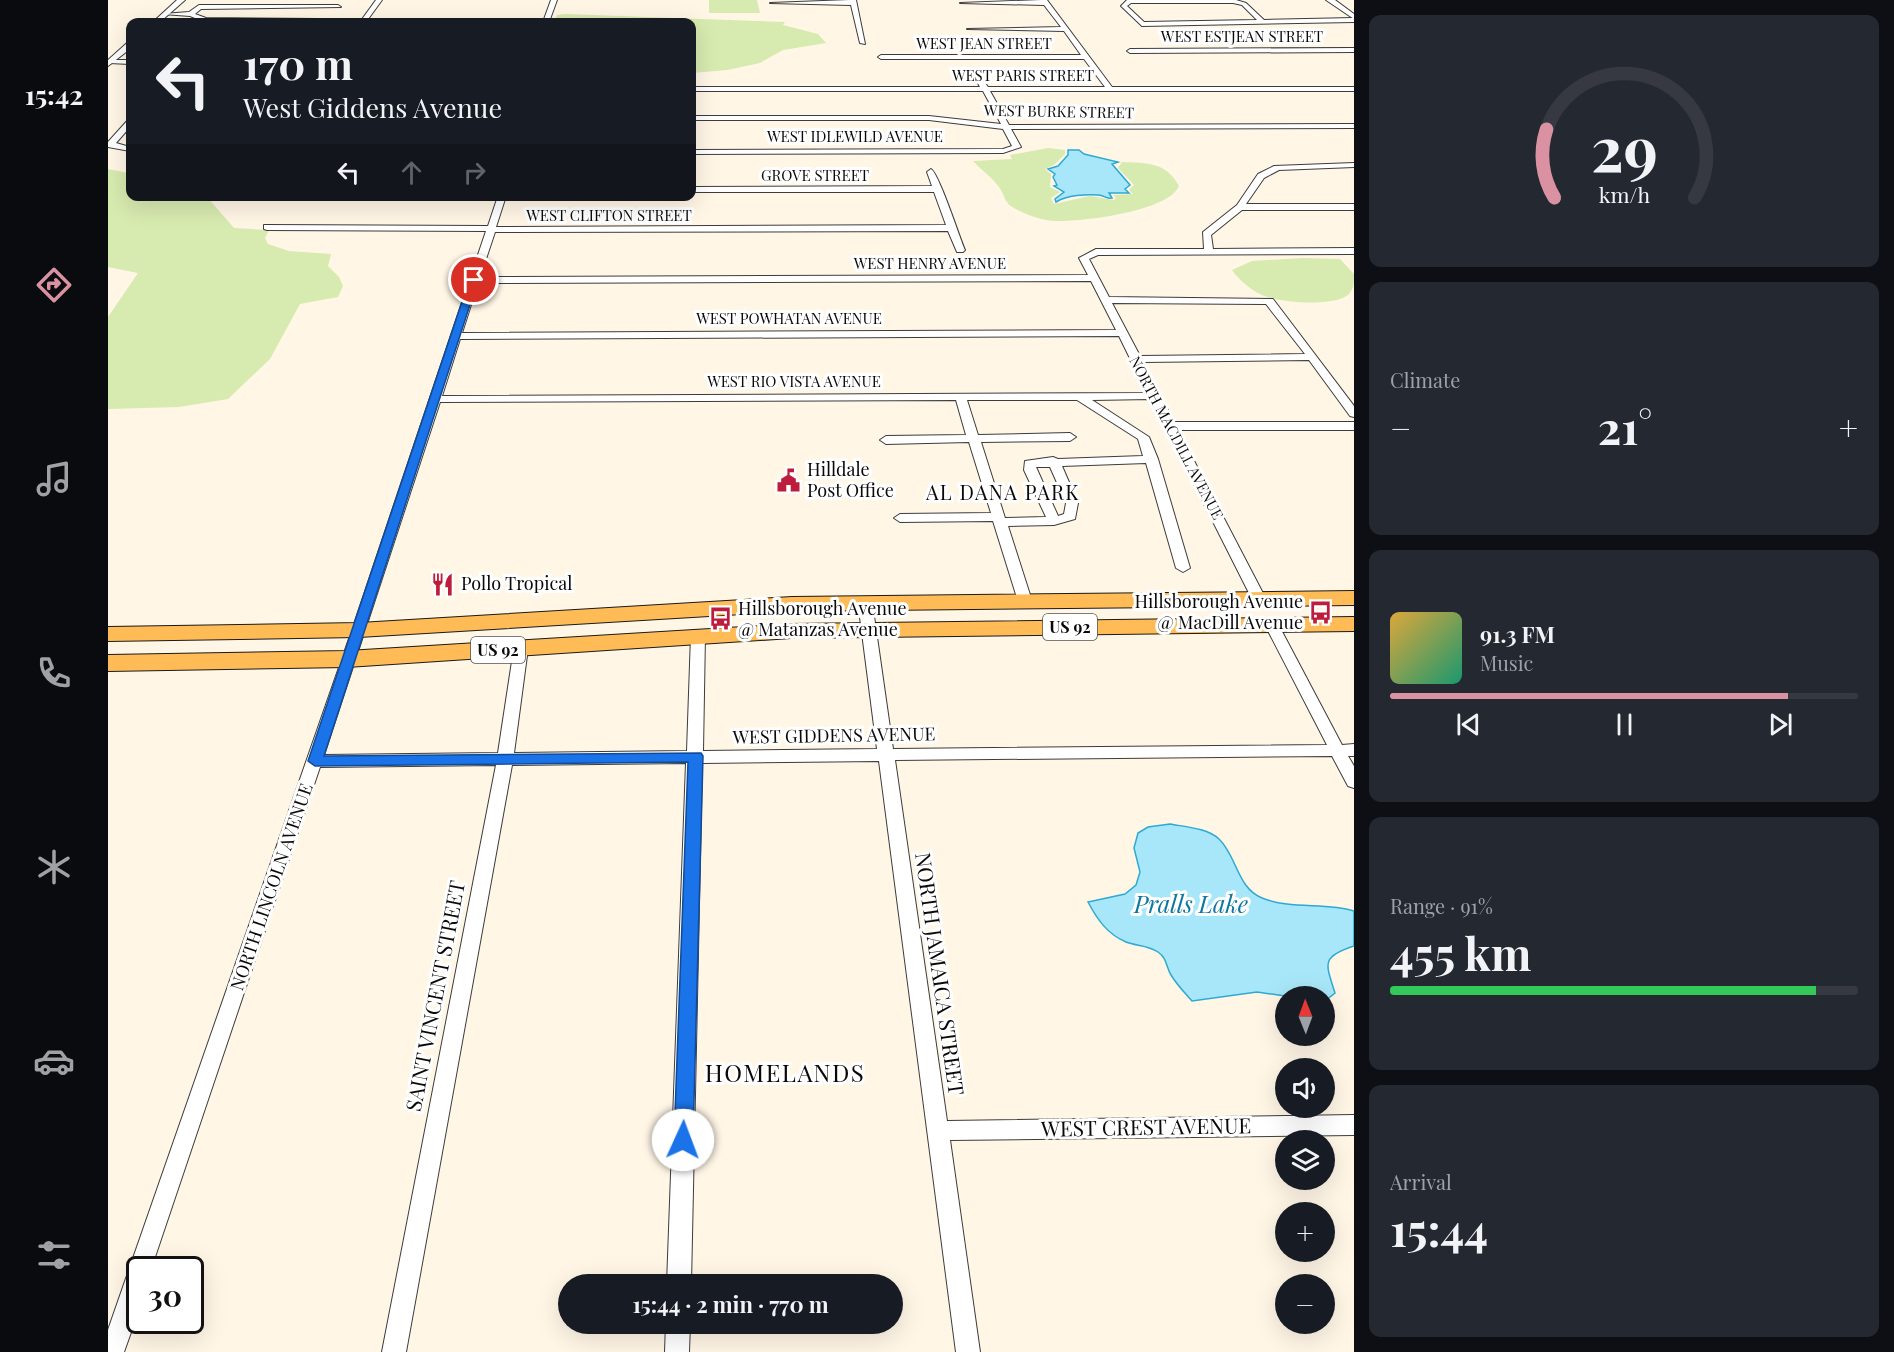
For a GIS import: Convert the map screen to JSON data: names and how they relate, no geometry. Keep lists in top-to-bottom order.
{
  "streets": {
    "main road": ["US 92"],
    "street": [
      "WEST ESTJEAN STREET",
      "WEST JEAN STREET",
      "WEST PARIS STREET",
      "WEST BURKE STREET",
      "WEST IDLEWILD AVENUE",
      "GROVE STREET",
      "WEST CLIFTON STREET",
      "WEST HENRY AVENUE",
      "WEST POWHATAN AVENUE",
      "WEST RIO VISTA AVENUE",
      "NORTH MACDILL AVENUE",
      "WEST GIDDENS AVENUE",
      "NORTH LINCOLN AVENUE",
      "NORTH JAMAICA STREET",
      "SAINT VINCENT STREET",
      "WEST CREST AVENUE"
    ]
  },
  "crossings": [
    ["WEST BURKE STREET", "WEST IDLEWILD AVENUE"],
    ["WEST CLIFTON STREET", "NORTH LINCOLN AVENUE"],
    ["WEST HENRY AVENUE", "NORTH MACDILL AVENUE"],
    ["WEST HENRY AVENUE", "NORTH LINCOLN AVENUE"],
    ["WEST POWHATAN AVENUE", "NORTH MACDILL AVENUE"],
    ["WEST POWHATAN AVENUE", "NORTH LINCOLN AVENUE"],
    ["WEST RIO VISTA AVENUE", "NORTH MACDILL AVENUE"],
    ["WEST RIO VISTA AVENUE", "NORTH LINCOLN AVENUE"],
    ["NORTH MACDILL AVENUE", "US 92"],
    ["US 92", "NORTH LINCOLN AVENUE"],
    ["US 92", "NORTH JAMAICA STREET"],
    ["US 92", "SAINT VINCENT STREET"],
    ["WEST GIDDENS AVENUE", "NORTH LINCOLN AVENUE"],
    ["WEST GIDDENS AVENUE", "NORTH JAMAICA STREET"],
    ["WEST GIDDENS AVENUE", "SAINT VINCENT STREET"],
    ["NORTH JAMAICA STREET", "WEST CREST AVENUE"]
  ],
  "districts": ["AL DANA PARK", "HOMELANDS"],
  "water": ["Pralls Lake"],
  "places": {
    "public building": ["Hilldale Post Office"],
    "restaurant": ["Pollo Tropical"],
    "bus stop": ["Hillsborough Avenue @ MacDill Avenue", "Hillsborough Avenue @ Matanzas Avenue"]
  },
  "north": "top",
  "page": {
    "tabs": "15:42",
    "turn": ["170 m", "West Giddens Avenue"],
    "tile": [
      "Climate",
      ["Range · 91%", "455 km"],
      ["Arrival", "15:44"]
    ],
    "heat": ["−", "21°", "+"],
    "song": ["91.3 FM", "Music"],
    "map_buttons": ["+", "−"],
    "limit": "30",
    "trip": "15:44 · 2 min · 770 m",
    "gauge": ["29", "km/h"]
  }
}
